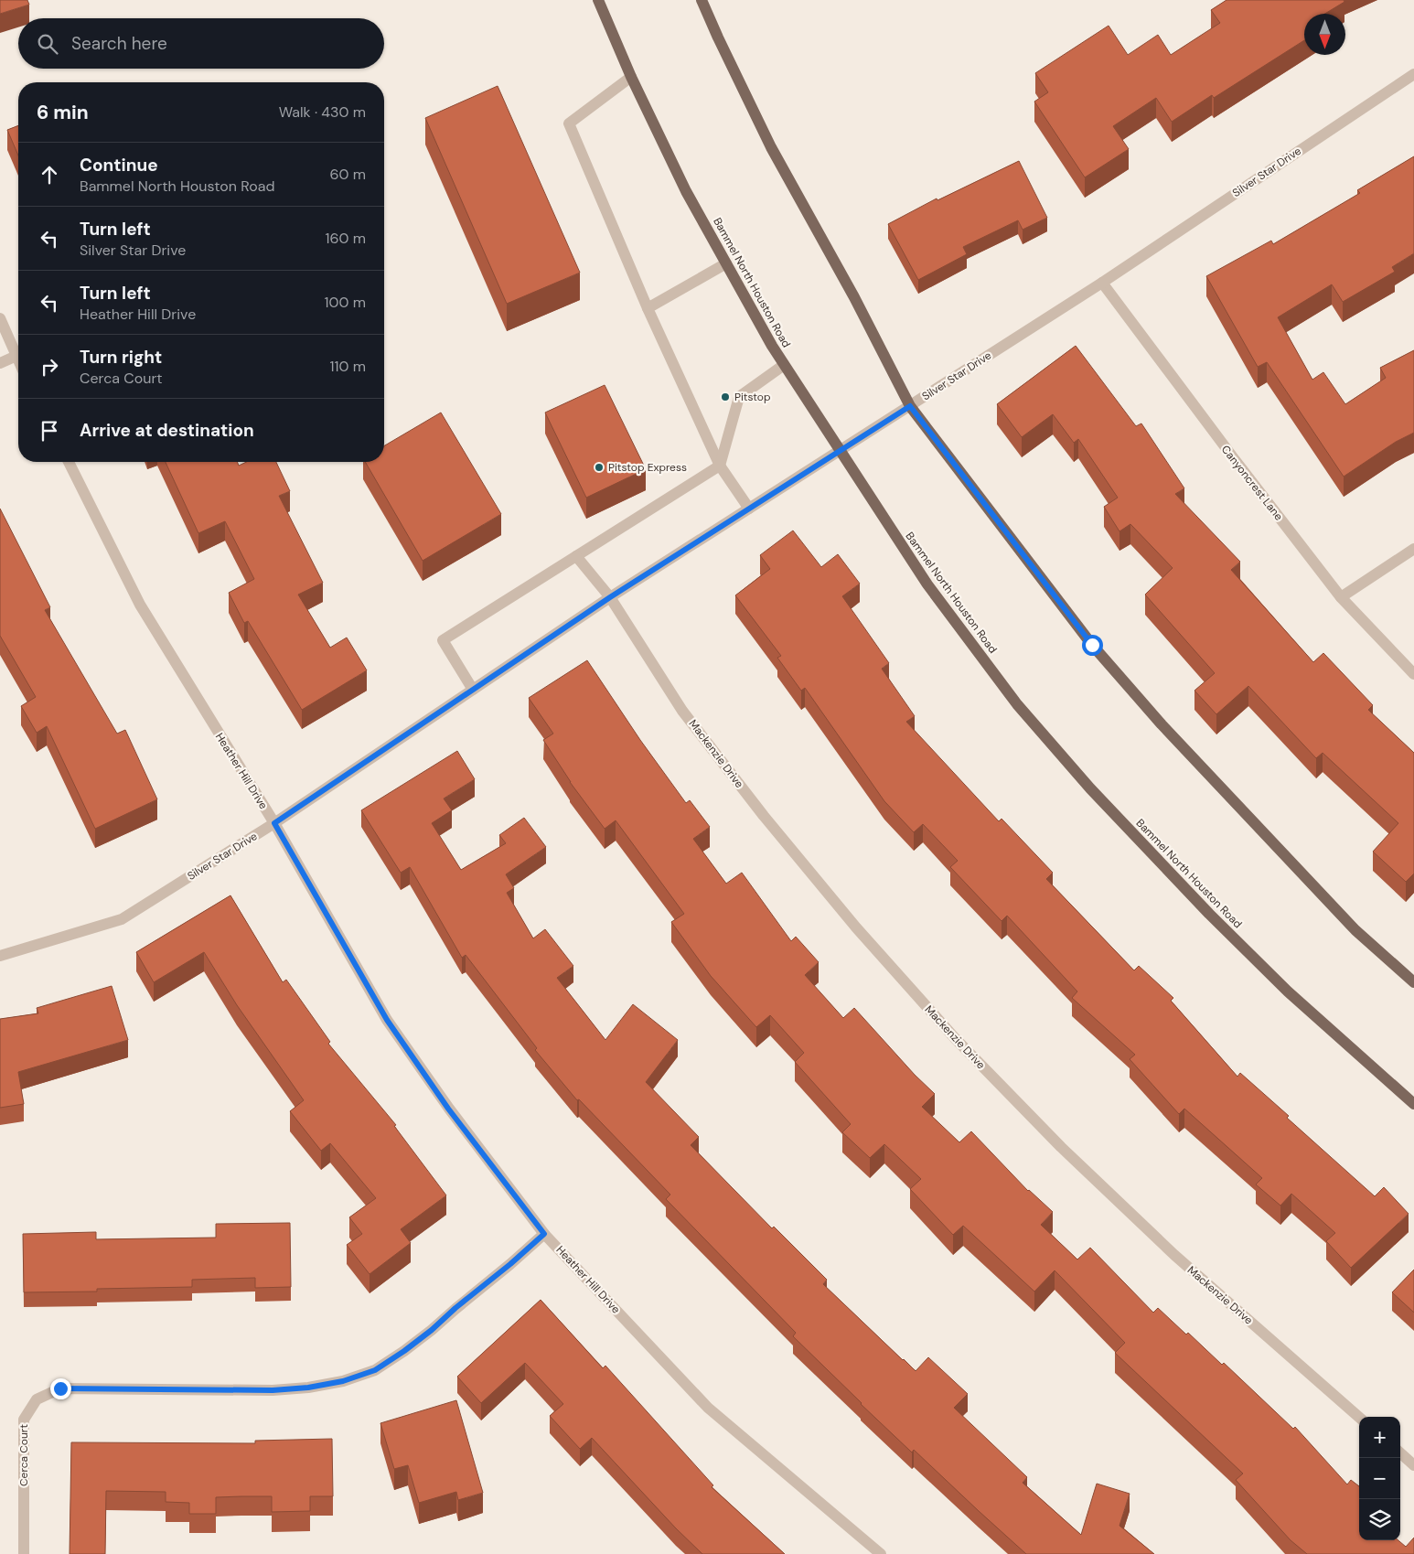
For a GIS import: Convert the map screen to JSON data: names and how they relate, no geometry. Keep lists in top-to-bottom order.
{
  "streets": {
    "main road": ["Bammel North Houston Road"],
    "street": [
      "Silver Star Drive",
      "Canyoncrest Lane",
      "Mackenzie Drive",
      "Heather Hill Drive",
      "Cerca Court"
    ]
  },
  "crossings": [
    ["Silver Star Drive", "Bammel North Houston Road"],
    ["Silver Star Drive", "Canyoncrest Lane"],
    ["Silver Star Drive", "Mackenzie Drive"],
    ["Silver Star Drive", "Heather Hill Drive"],
    ["Heather Hill Drive", "Cerca Court"]
  ],
  "places": ["Pitstop", "Pitstop Express"],
  "north": "bottom",
  "page": {
    "search": "Search here",
    "heading": ["6 min", "Walk · 430 m"],
    "list": [
      ["Continue", "Bammel North Houston Road", "60 m"],
      ["Turn left", "Silver Star Drive", "160 m"],
      ["Turn left", "Heather Hill Drive", "100 m"],
      ["Turn right", "Cerca Court", "110 m"],
      "Arrive at destination"
    ],
    "map_buttons": ["+", "−"]
  }
}
